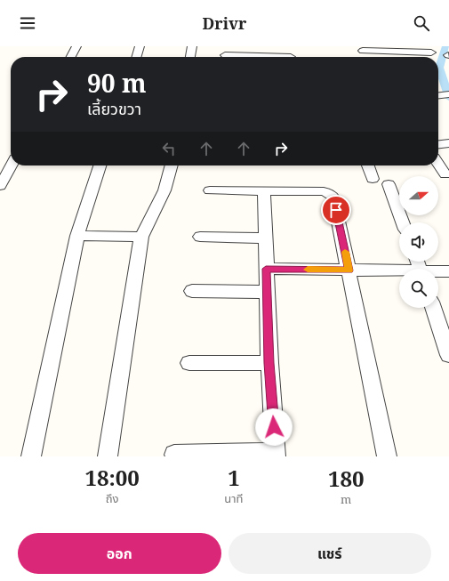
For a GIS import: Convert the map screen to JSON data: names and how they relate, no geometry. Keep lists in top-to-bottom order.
{
  "north": "right",
  "page": {
    "header": "Drivr",
    "turn": ["90 m", "เลี้ยวขวา"],
    "eta": [
      "18:00",
      "ถึง",
      "1",
      "นาที",
      "180",
      "m"
    ],
    "buttons": ["ออก", "แชร์"]
  }
}
